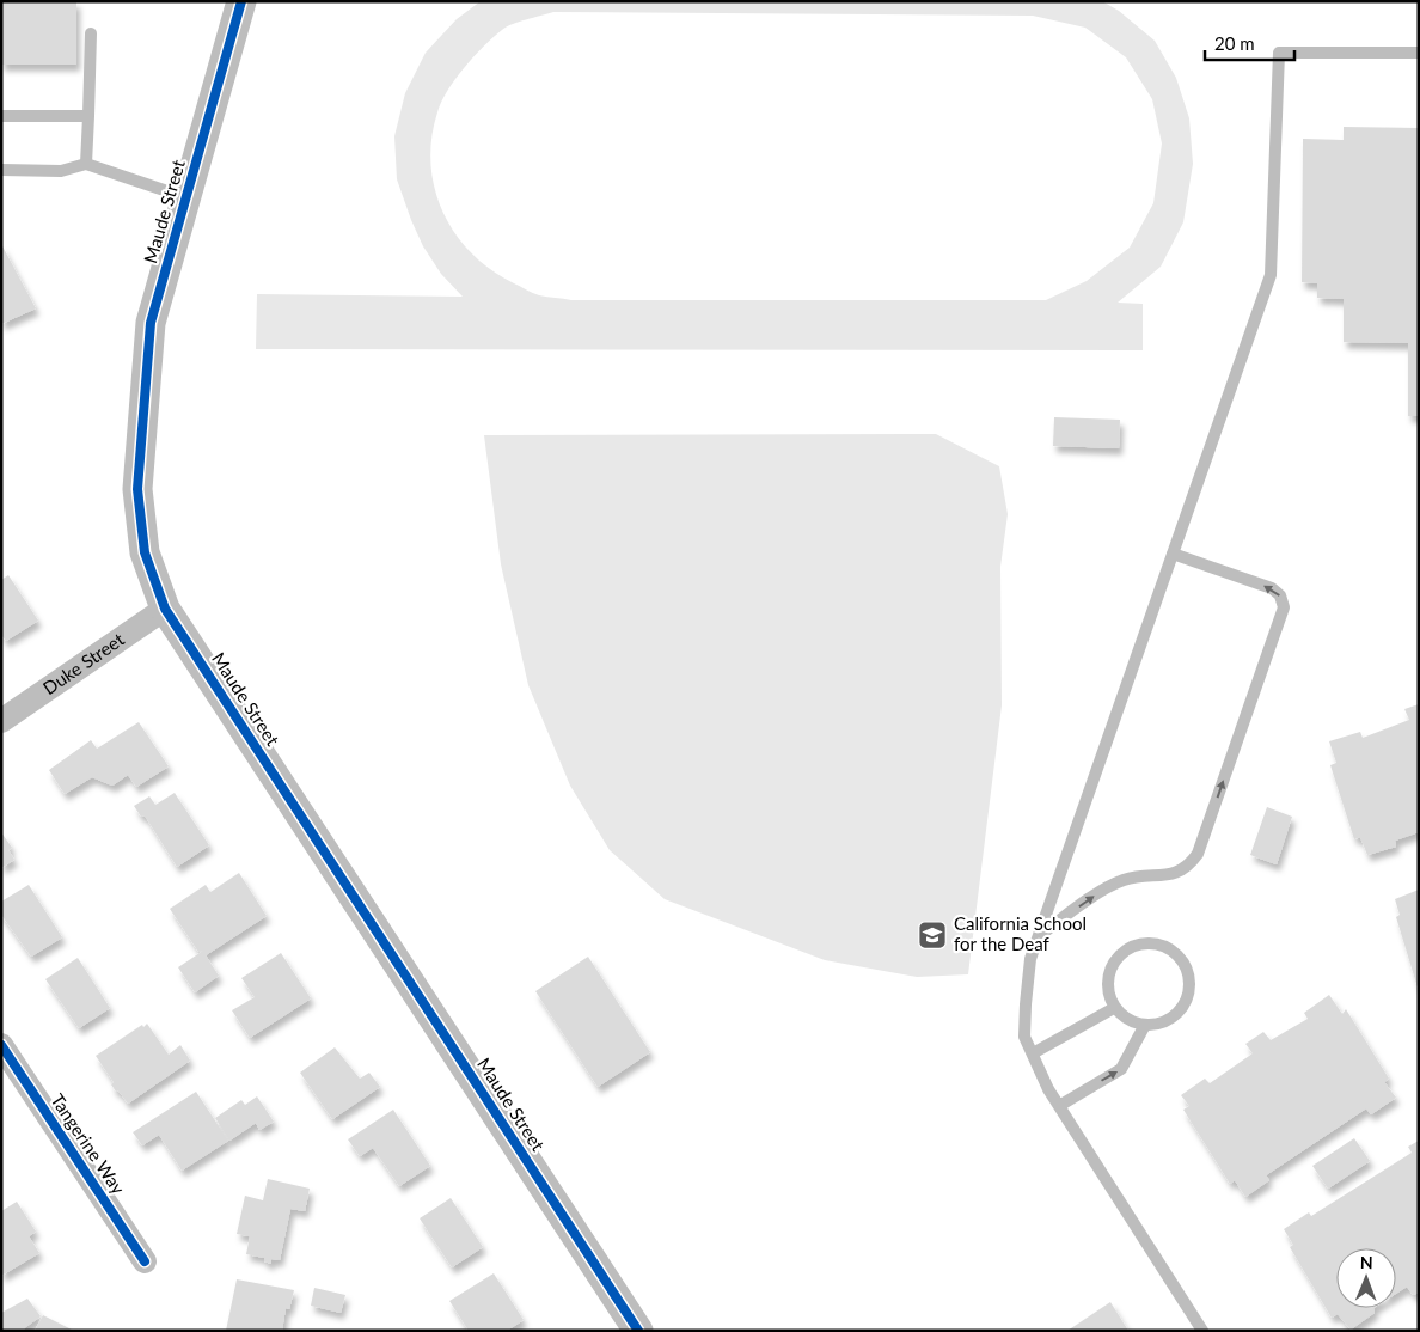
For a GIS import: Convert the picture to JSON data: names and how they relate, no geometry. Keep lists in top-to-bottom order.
{
  "streets": {
    "street": ["Maude Street", "Duke Street", "Tangerine Way"]
  },
  "crossings": [
    ["Maude Street", "Duke Street"]
  ],
  "places": {
    "school or university": ["California School for the Deaf"]
  },
  "scale_bar": "20 m",
  "north": "top"
}
